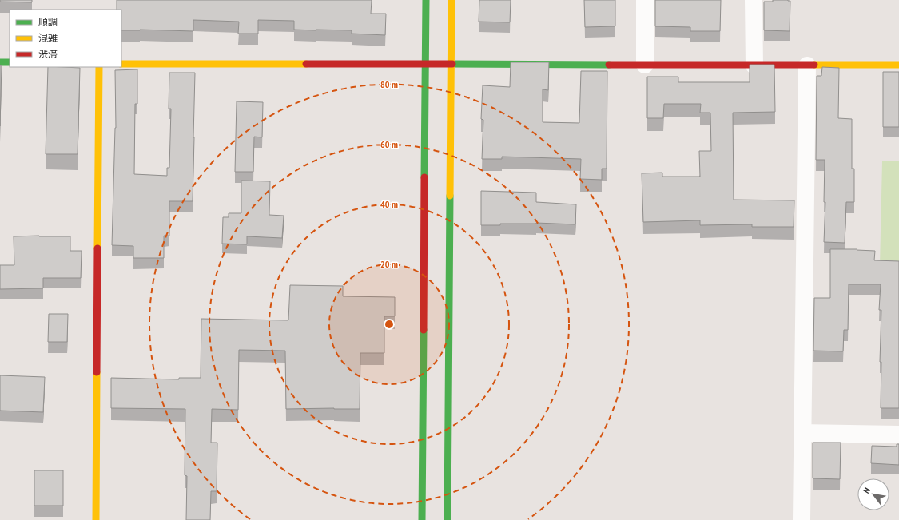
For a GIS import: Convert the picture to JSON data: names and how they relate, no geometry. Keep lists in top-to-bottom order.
{
  "legend": ["順調", "混雑", "渋滞"],
  "north": "top left",
  "rings": [
    "80 m",
    "60 m",
    "40 m",
    "20 m"
  ]
}
